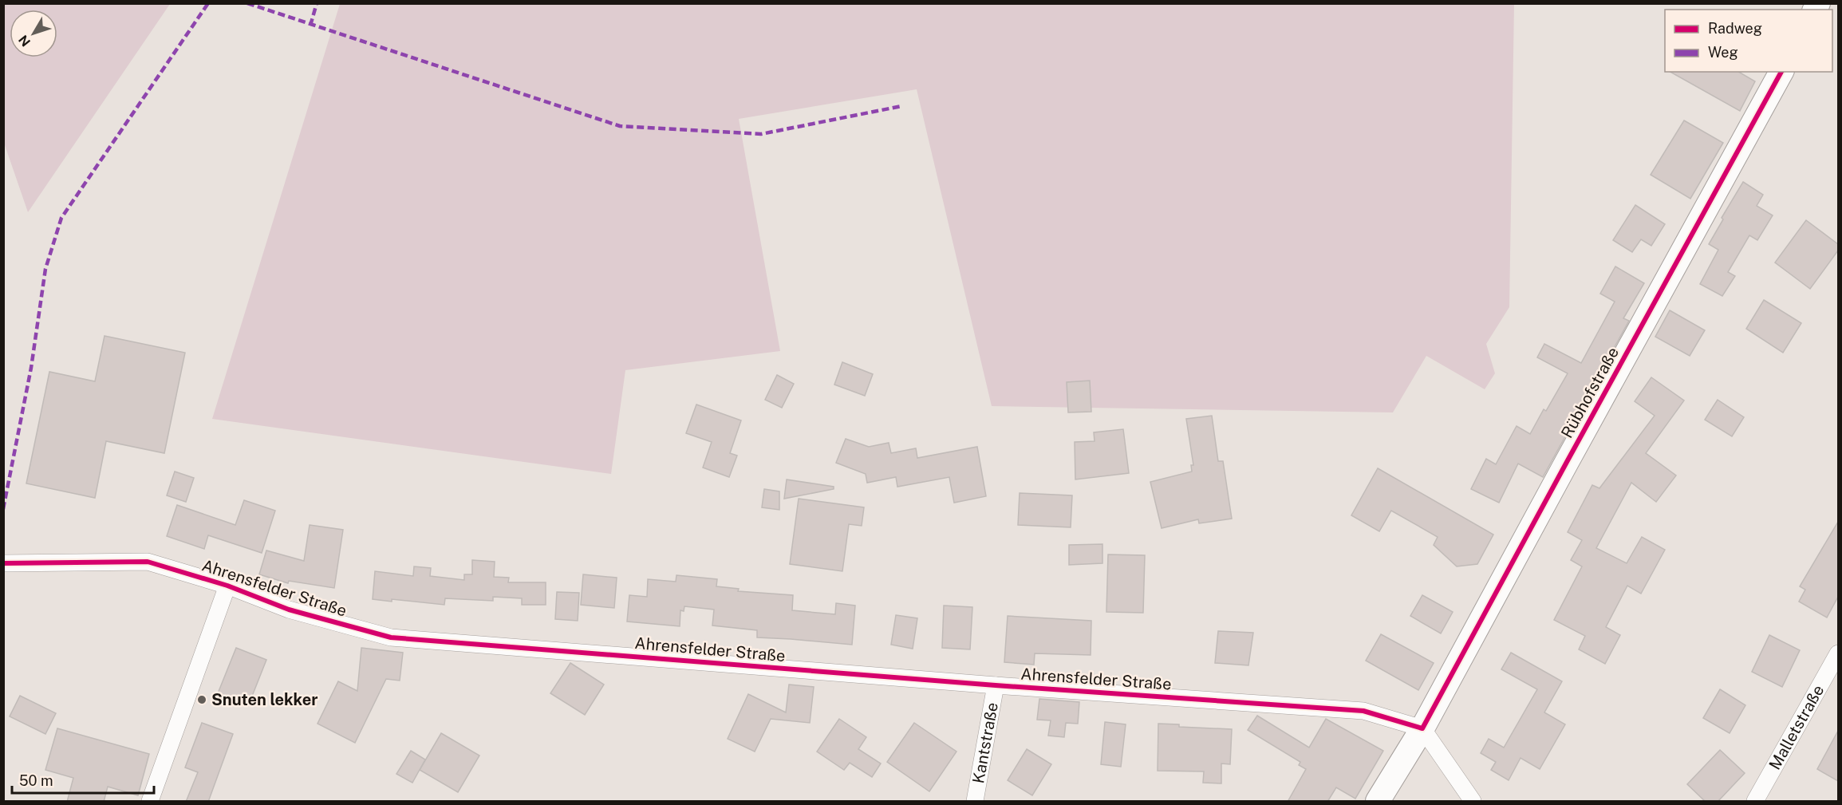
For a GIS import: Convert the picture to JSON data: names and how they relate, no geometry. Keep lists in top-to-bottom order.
{
  "streets": {
    "street": [
      "Rübhofstraße",
      "Ahrensfelder Straße",
      "Malletstraße",
      "Kantstraße"
    ]
  },
  "crossings": [
    ["Rübhofstraße", "Ahrensfelder Straße"],
    ["Ahrensfelder Straße", "Kantstraße"]
  ],
  "places": ["Snuten lekker"],
  "legend": ["Radweg", "Weg"],
  "scale_bar": "50 m",
  "north": "bottom left"
}
